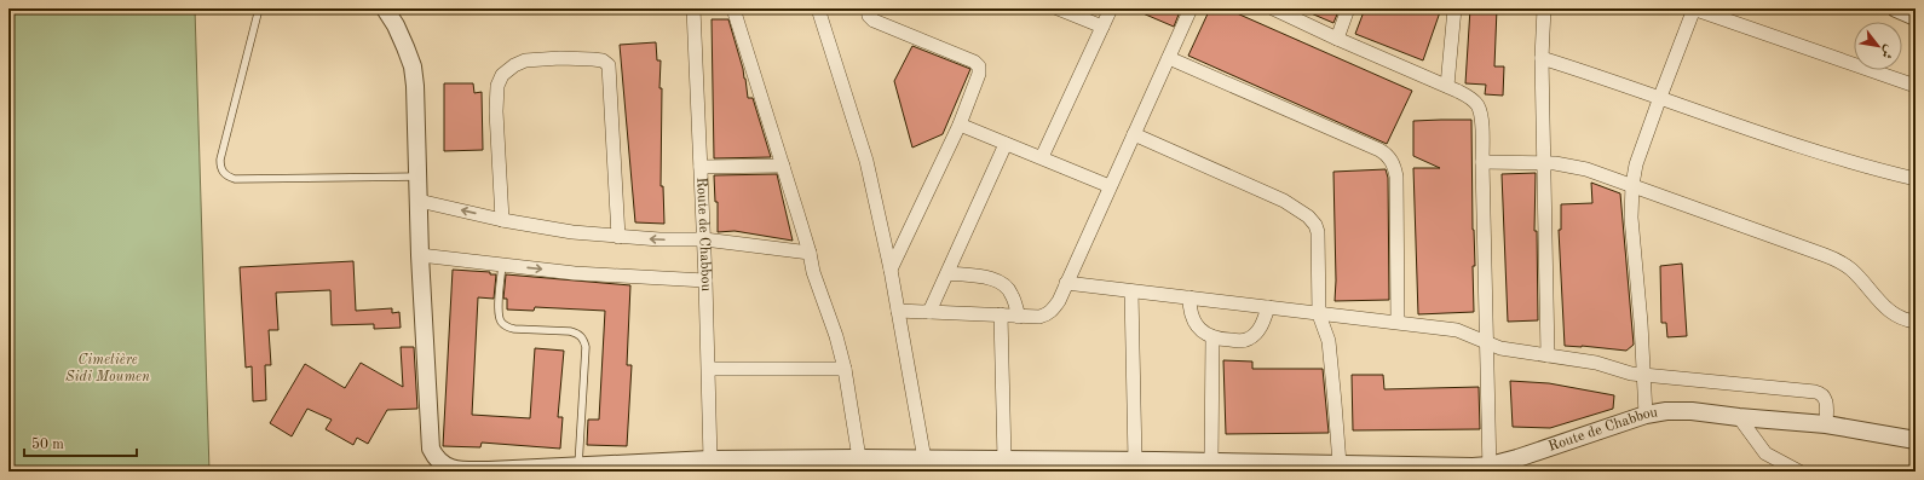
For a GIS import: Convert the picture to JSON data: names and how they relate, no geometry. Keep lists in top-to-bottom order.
{
  "streets": {
    "street": ["Route de Chabbou"]
  },
  "parks": ["Cimetière Sidi Moumen"],
  "scale_bar": "50 m",
  "north": "bottom right"
}
